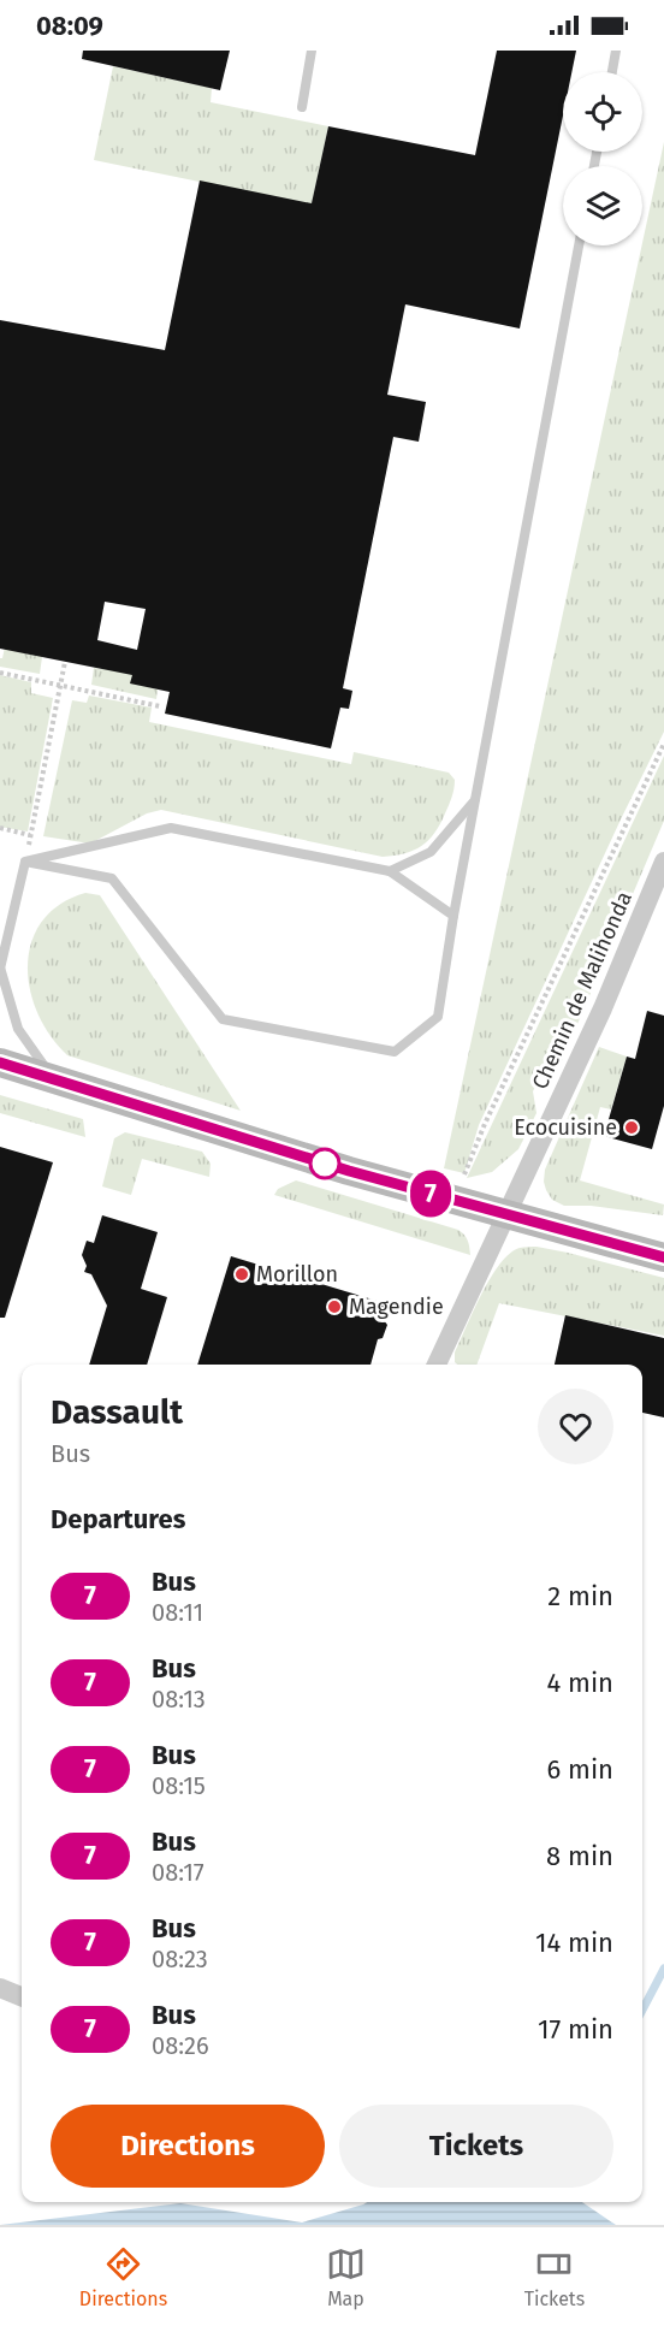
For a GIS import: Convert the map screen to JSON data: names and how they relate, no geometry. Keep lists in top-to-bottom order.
{
  "streets": {
    "street": ["Chemin de Malihonda"]
  },
  "places": ["Ecocuisine", "Morillon", "Magendie"],
  "lines": ["bus line 7"],
  "page": {
    "status": "08:09",
    "on_map": "7",
    "heading": [
      ["Dassault", "Bus"],
      "Departures"
    ],
    "list": [
      {
        "mark": "7",
        "name": "Bus",
        "note": "08:11",
        "value": "2 min"
      },
      {
        "mark": "7",
        "name": "Bus",
        "note": "08:13",
        "value": "4 min"
      },
      {
        "mark": "7",
        "name": "Bus",
        "note": "08:15",
        "value": "6 min"
      },
      {
        "mark": "7",
        "name": "Bus",
        "note": "08:17",
        "value": "8 min"
      },
      {
        "mark": "7",
        "name": "Bus",
        "note": "08:23",
        "value": "14 min"
      },
      {
        "mark": "7",
        "name": "Bus",
        "note": "08:26",
        "value": "17 min"
      }
    ],
    "buttons": ["Directions", "Tickets"],
    "tabs": ["Directions", "Map", "Tickets"]
  }
}
